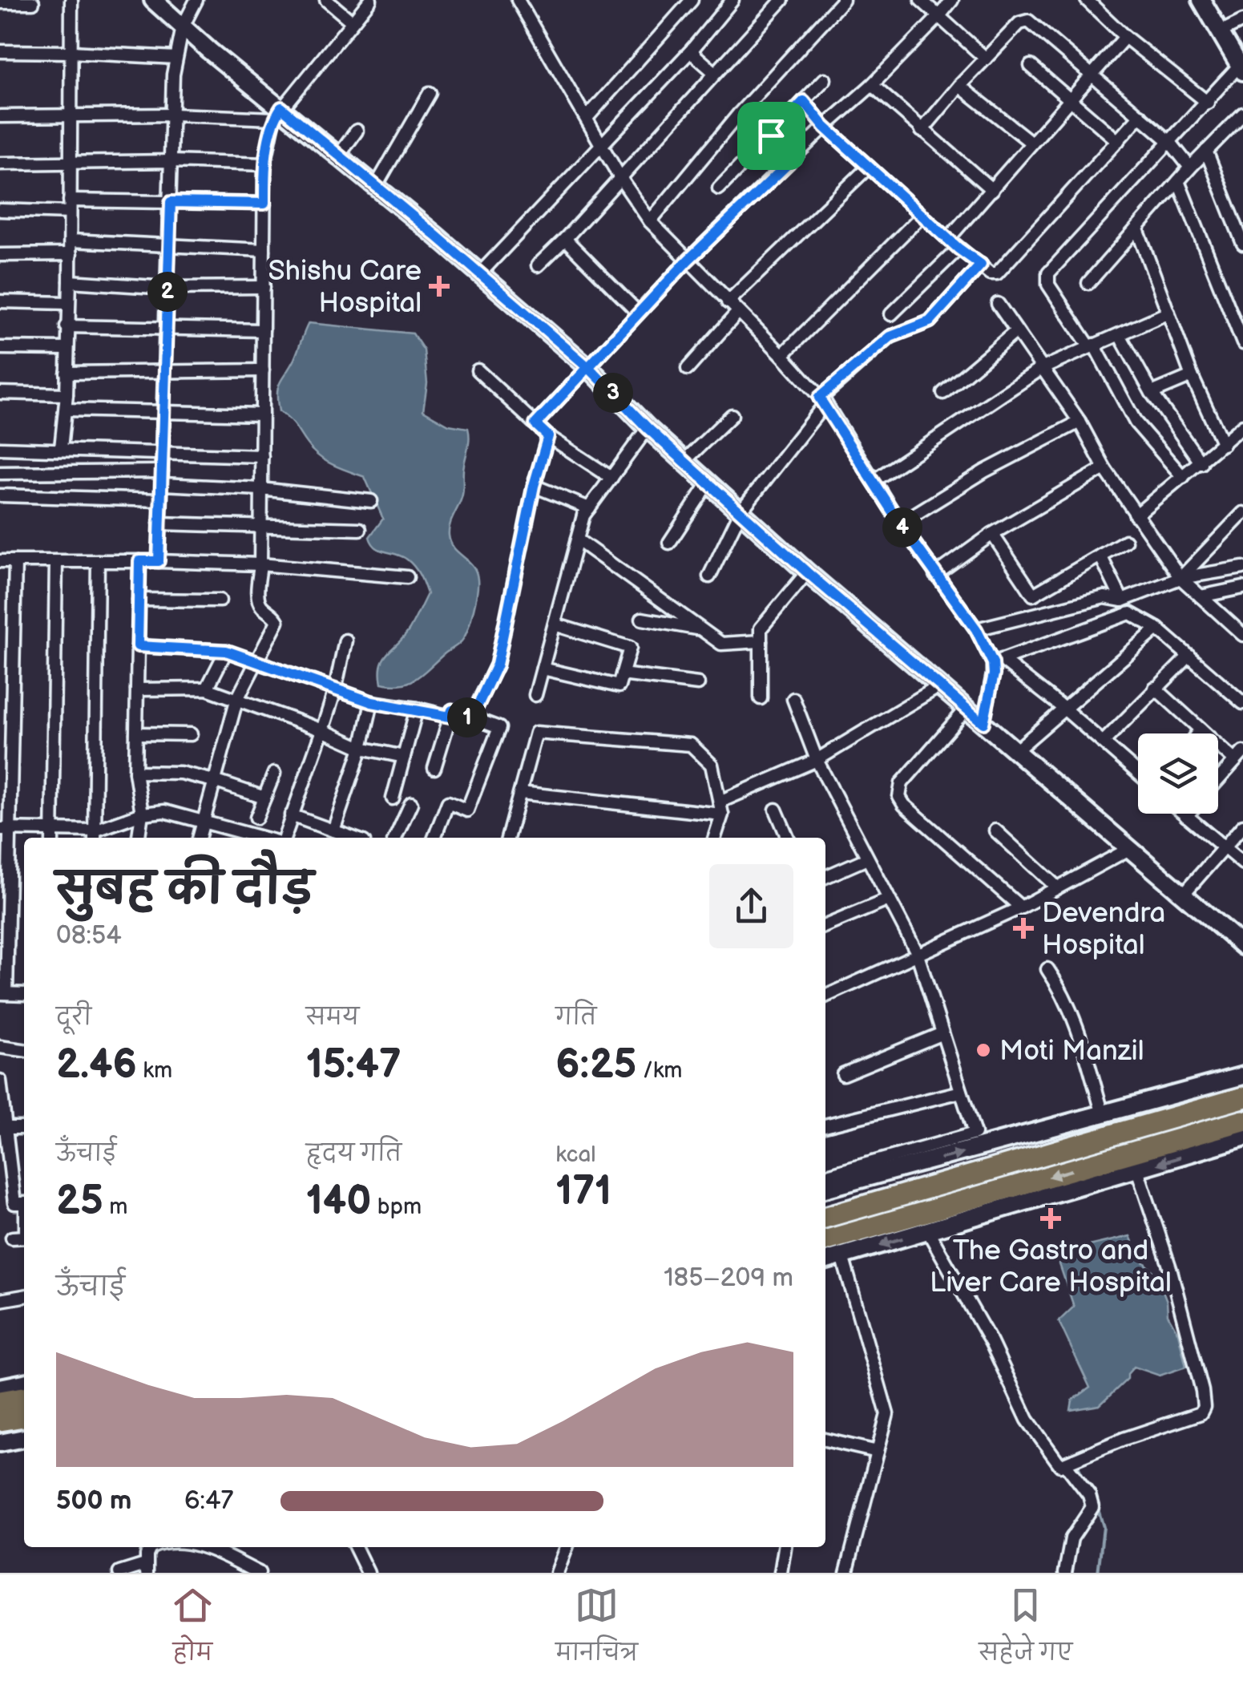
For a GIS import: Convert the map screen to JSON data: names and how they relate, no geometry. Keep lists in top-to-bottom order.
{
  "places": {
    "health": ["Shishu Care Hospital", "Devendra Hospital", "The Gastro and Liver Care Hospital"],
    "other": ["Moti Manzil"]
  },
  "page": {
    "pins": [
      "2",
      "3",
      "4",
      "1"
    ],
    "heading": ["सुबह की दौड़", "08:54"],
    "stats": [
      ["दूरी", "2.46 km"],
      ["समय", "15:47"],
      ["गति", "6:25 /km"],
      ["ऊँचाई", "25 m"],
      ["हृदय गति", "140 bpm"],
      ["kcal", "171"]
    ],
    "chart": ["ऊँचाई", "185–209 m"],
    "list": [
      {
        "name": "500 m",
        "note": "6:47"
      }
    ],
    "tabs": ["होम", "मानचित्र", "सहेजे गए"]
  }
}
